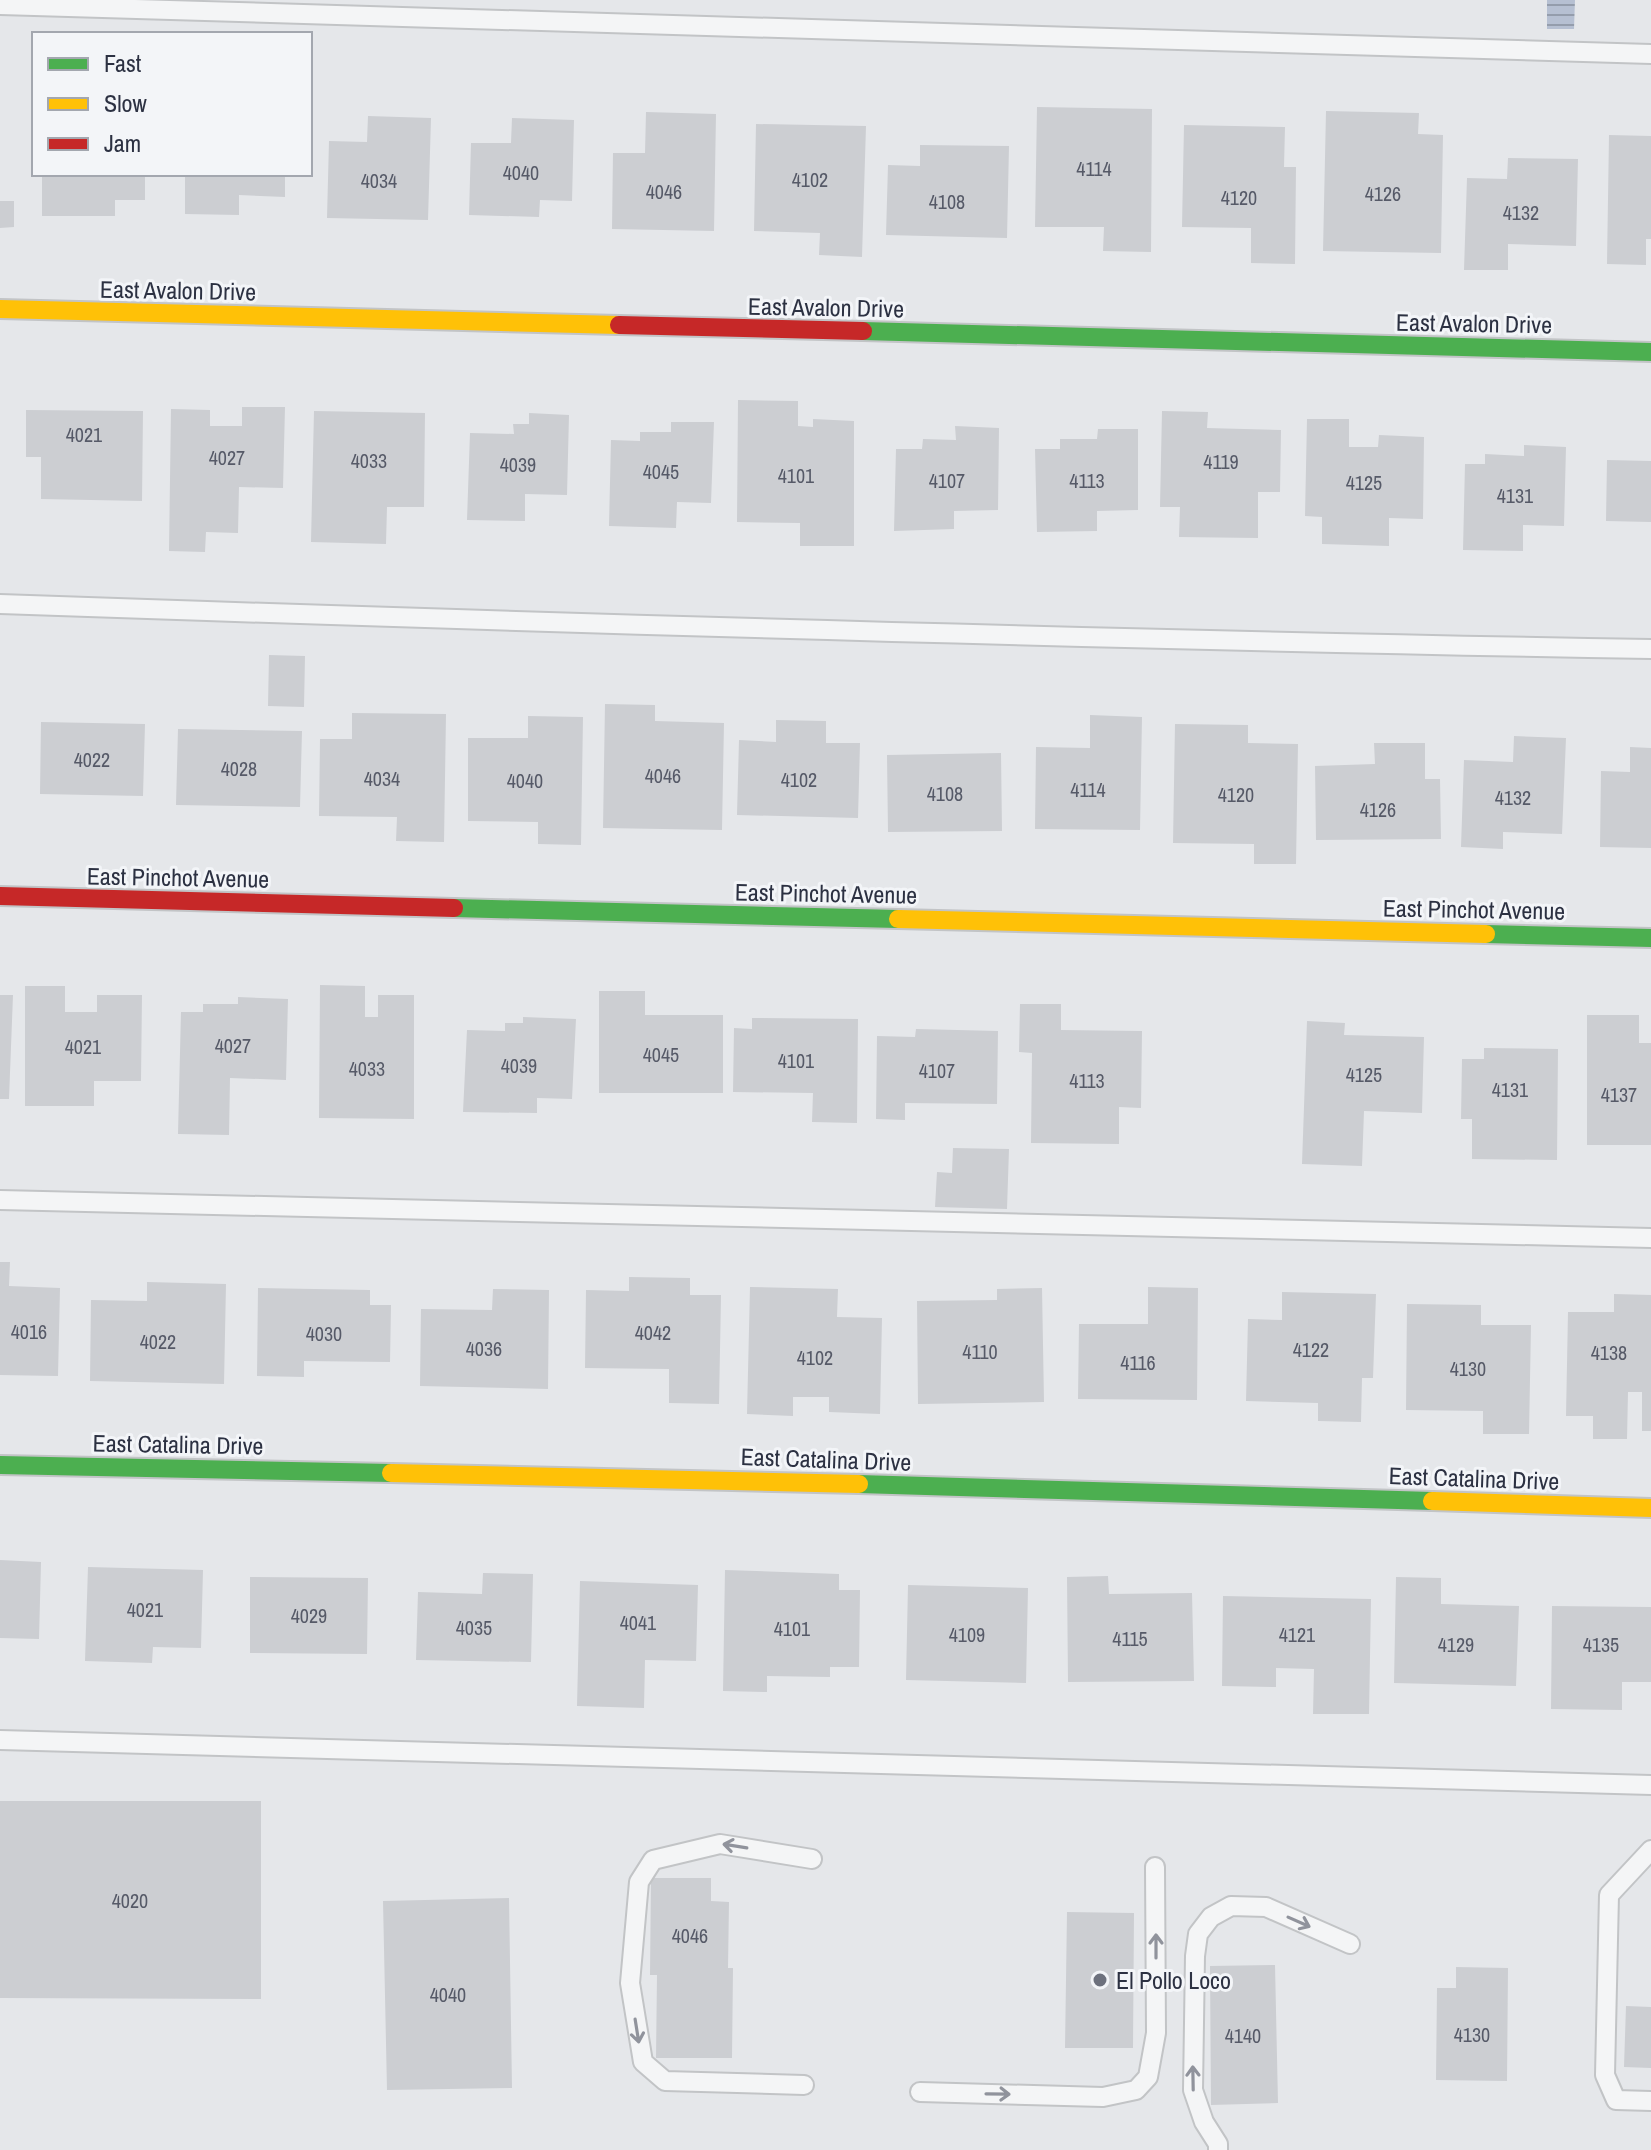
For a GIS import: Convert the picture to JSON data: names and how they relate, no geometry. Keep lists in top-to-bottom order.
{
  "streets": {
    "street": ["East Avalon Drive", "East Pinchot Avenue", "East Catalina Drive"]
  },
  "places": ["El Pollo Loco"],
  "house_numbers": [
    "4114",
    "4040",
    "4102",
    "4034",
    "4046",
    "4126",
    "4120",
    "4108",
    "4132",
    "4021",
    "4027",
    "4033",
    "4119",
    "4039",
    "4045",
    "4101",
    "4107",
    "4113",
    "4125",
    "4131",
    "4022",
    "4028",
    "4046",
    "4034",
    "4102",
    "4040",
    "4114",
    "4108",
    "4120",
    "4132",
    "4126",
    "4027",
    "4021",
    "4045",
    "4101",
    "4039",
    "4033",
    "4107",
    "4125",
    "4113",
    "4131",
    "4137",
    "4016",
    "4042",
    "4030",
    "4022",
    "4036",
    "4122",
    "4110",
    "4138",
    "4102",
    "4116",
    "4130",
    "4021",
    "4029",
    "4041",
    "4035",
    "4101",
    "4109",
    "4121",
    "4115",
    "4129",
    "4135",
    "4020",
    "4046",
    "4040",
    "4130",
    "4140"
  ],
  "legend": ["Fast", "Slow", "Jam"]
}
